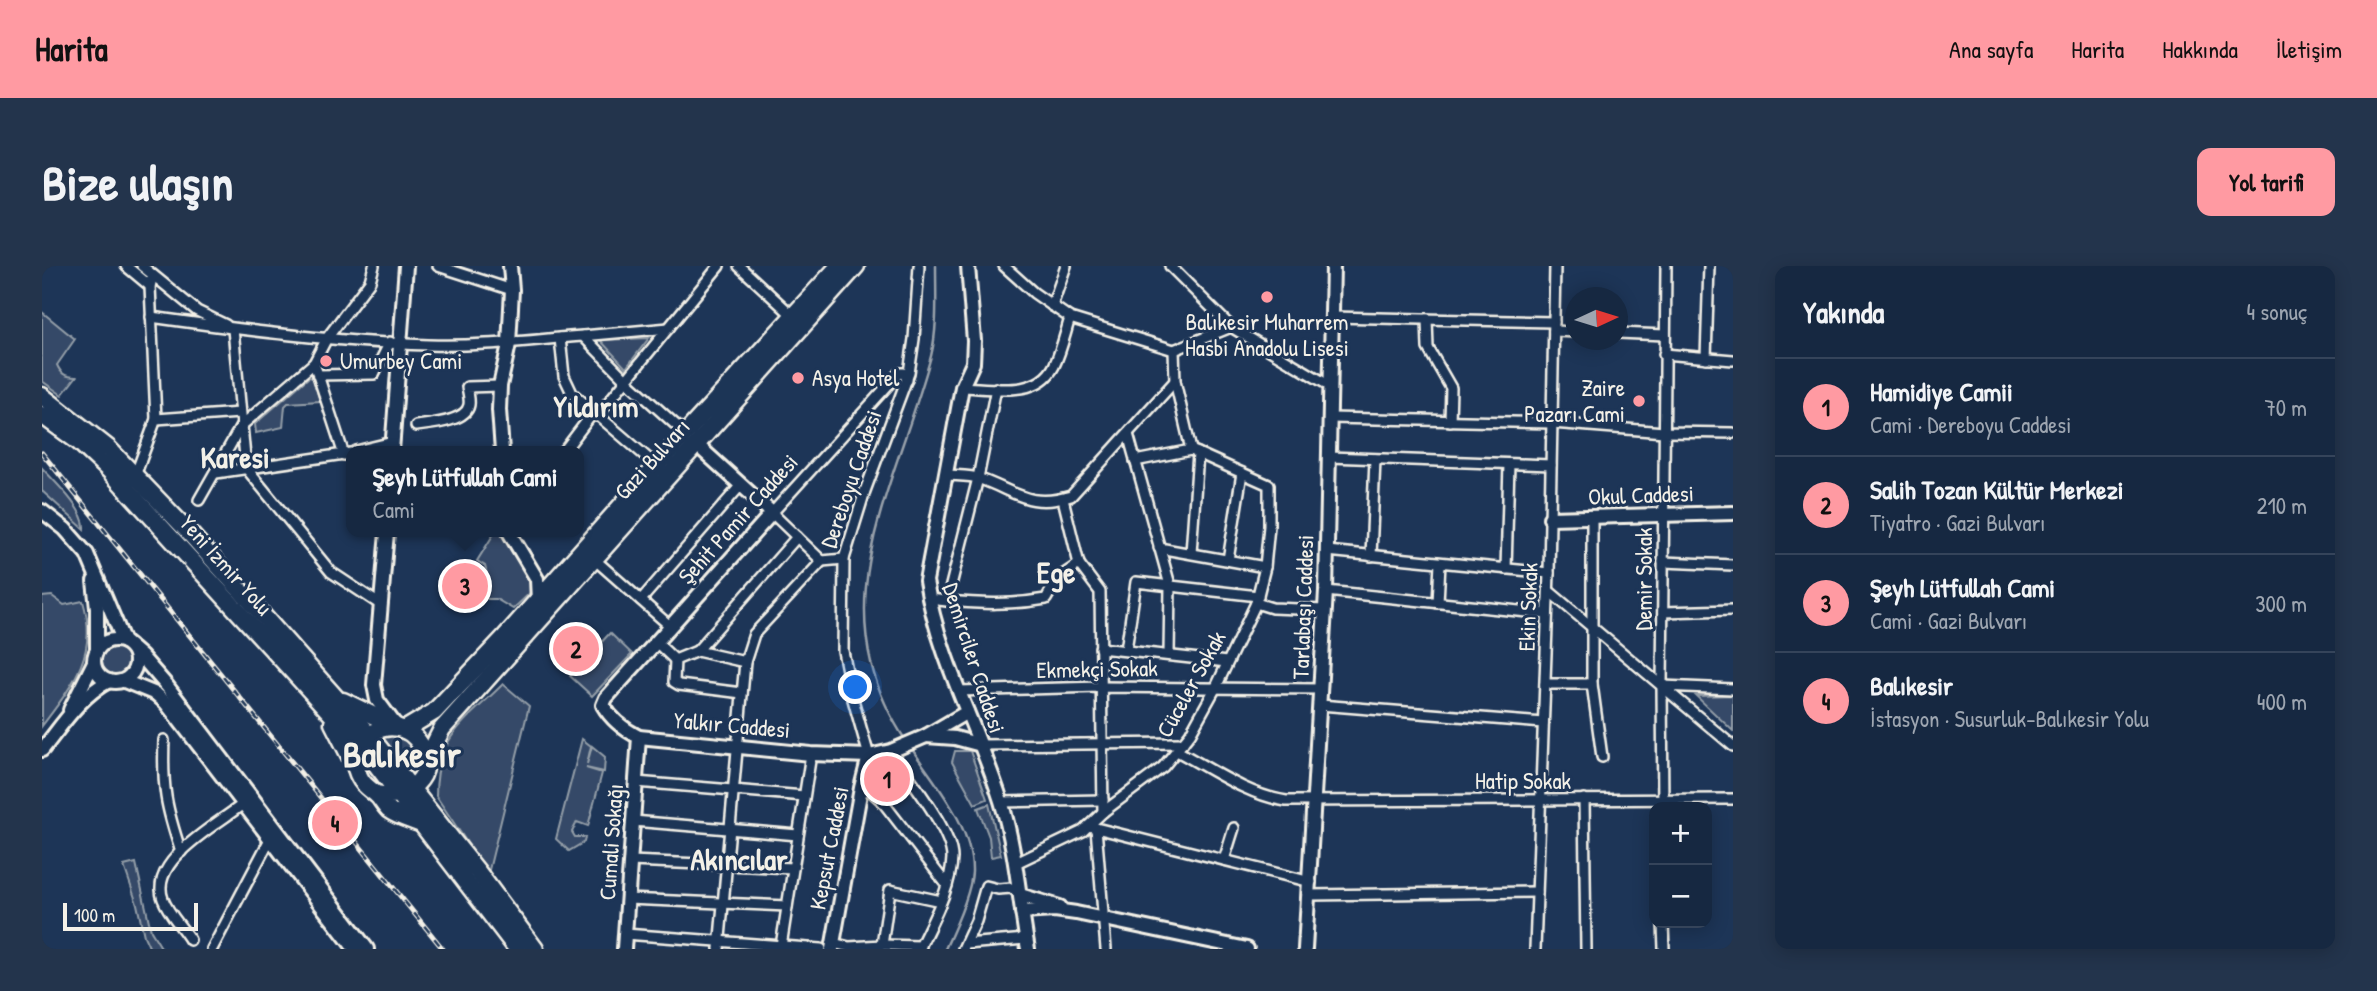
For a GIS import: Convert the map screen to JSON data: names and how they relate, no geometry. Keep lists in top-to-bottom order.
{
  "streets": {
    "highway": ["Gazi Bulvarı", "Yeni İzmir Yolu"],
    "main road": [
      "Okul Caddesi",
      "Şehit Pamir Caddesi",
      "Tarlabaşı Caddesi",
      "Demirciler Caddesi",
      "Yalkır Caddesi",
      "Cumali Sokağı",
      "Kepsut Caddesi"
    ],
    "street": [
      "Dereboyu Caddesi",
      "Demir Sokak",
      "Ekin Sokak",
      "Ekmekçi Sokak",
      "Cüceler Sokak",
      "Hatip Sokak"
    ]
  },
  "crossings": [
    ["Gazi Bulvarı", "Yeni İzmir Yolu"],
    ["Dereboyu Caddesi", "Şehit Pamir Caddesi"],
    ["Dereboyu Caddesi", "Yalkır Caddesi"],
    ["Dereboyu Caddesi", "Kepsut Caddesi"],
    ["Okul Caddesi", "Demir Sokak"],
    ["Okul Caddesi", "Ekin Sokak"],
    ["Şehit Pamir Caddesi", "Yalkır Caddesi"],
    ["Tarlabaşı Caddesi", "Ekmekçi Sokak"],
    ["Tarlabaşı Caddesi", "Hatip Sokak"],
    ["Ekin Sokak", "Hatip Sokak"],
    ["Demirciler Caddesi", "Ekmekçi Sokak"],
    ["Demirciler Caddesi", "Cüceler Sokak"],
    ["Ekmekçi Sokak", "Cüceler Sokak"],
    ["Cüceler Sokak", "Hatip Sokak"],
    ["Yalkır Caddesi", "Cumali Sokağı"],
    ["Yalkır Caddesi", "Kepsut Caddesi"]
  ],
  "districts": [
    "Yıldırım",
    "Karesi",
    "Ege",
    "Balıkesir",
    "Akıncılar"
  ],
  "places": [
    "Balıkesir Muharrem Hasbi Anadolu Lisesi",
    "Umurbey Cami",
    "Asya Hotel",
    "Zaire Pazarı Cami"
  ],
  "scale_bar": "100 m",
  "north": "right",
  "page": {
    "header": "Harita",
    "nav": [
      "Ana sayfa",
      "Harita",
      "Hakkında",
      "İletişim"
    ],
    "buttons": "Yol tarifi",
    "title": "Bize ulaşın",
    "heading": ["Yakında", "4 sonuç"],
    "list": [
      {
        "mark": "1",
        "name": "Hamidiye Camii",
        "note": "Cami · Dereboyu Caddesi",
        "value": "70 m"
      },
      {
        "mark": "2",
        "name": "Salih Tozan Kültür Merkezi",
        "note": "Tiyatro · Gazi Bulvarı",
        "value": "210 m"
      },
      {
        "mark": "3",
        "name": "Şeyh Lütfullah Cami",
        "note": "Cami · Gazi Bulvarı",
        "value": "300 m"
      },
      {
        "mark": "4",
        "name": "Balıkesir",
        "note": "İstasyon · Susurluk-Balıkesir Yolu",
        "value": "400 m"
      }
    ],
    "popup": ["Şeyh Lütfullah Cami", "Cami"],
    "pins": [
      "3",
      "2",
      "1",
      "4"
    ],
    "map_buttons": ["+", "−"],
    "scale": "100 m"
  }
}
